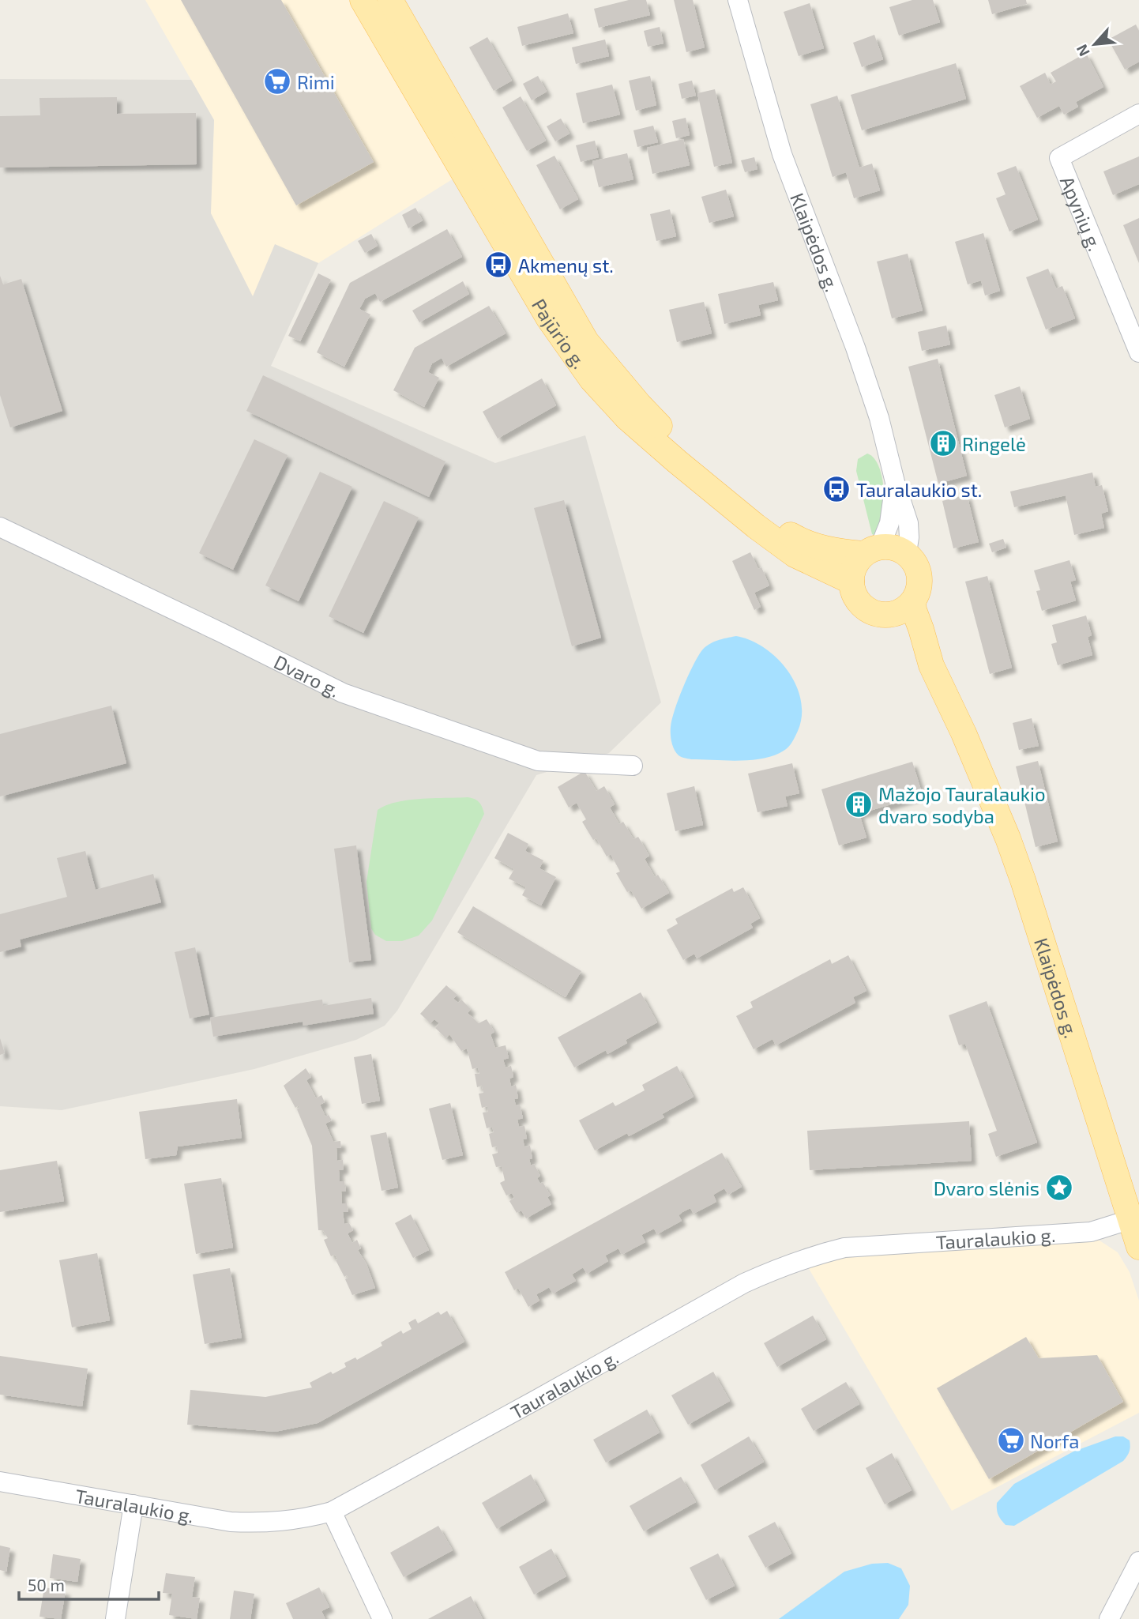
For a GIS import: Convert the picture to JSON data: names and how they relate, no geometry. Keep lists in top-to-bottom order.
{
  "streets": {
    "main road": ["Klaipėdos g.", "Pajūrio g."],
    "street": ["Apynių g.", "Dvaro g.", "Tauralaukio g."]
  },
  "crossings": [
    ["Klaipėdos g.", "Pajūrio g."],
    ["Klaipėdos g.", "Tauralaukio g."]
  ],
  "places": {
    "supermarket": ["Rimi", "Norfa"],
    "bus stop": ["Akmenų st.", "Tauralaukio st."],
    "building": ["Ringelė", "Mažojo Tauralaukio dvaro sodyba"],
    "place": ["Dvaro slėnis"]
  },
  "scale_bar": "50 m",
  "north": "bottom left"
}
